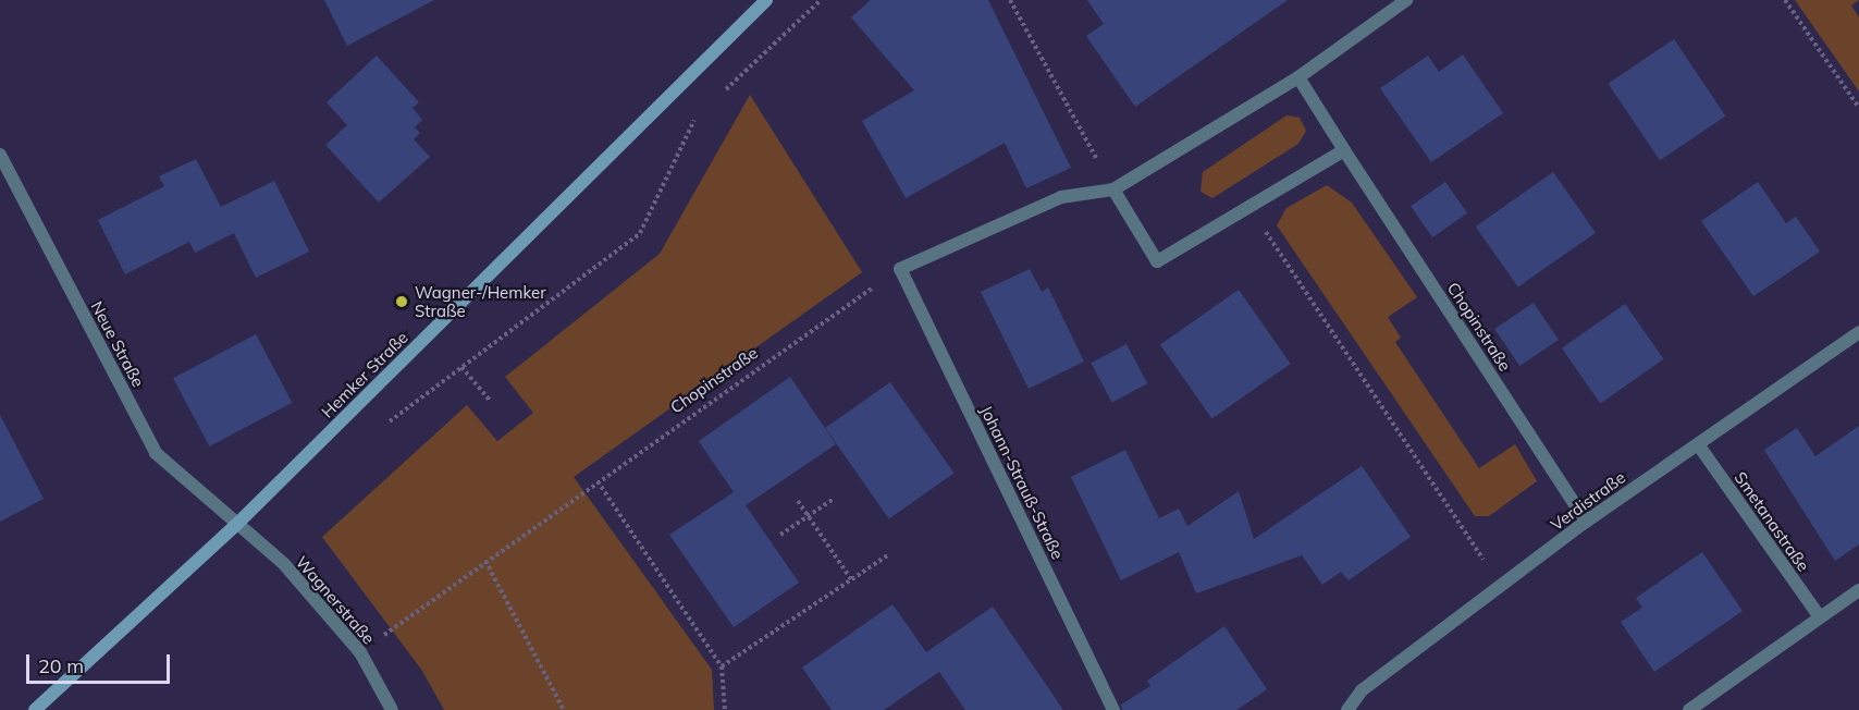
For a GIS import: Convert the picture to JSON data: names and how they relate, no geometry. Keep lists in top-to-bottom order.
{
  "streets": {
    "main road": ["Hemker Straße"],
    "street": [
      "Chopinstraße",
      "Neue Straße",
      "Johann-Strauß-Straße",
      "Verdistraße",
      "Smetanastraße",
      "Wagnerstraße"
    ]
  },
  "crossings": [
    ["Chopinstraße", "Johann-Strauß-Straße"],
    ["Chopinstraße", "Verdistraße"],
    ["Chopinstraße", "Wagnerstraße"],
    ["Neue Straße", "Hemker Straße"],
    ["Neue Straße", "Wagnerstraße"],
    ["Hemker Straße", "Wagnerstraße"],
    ["Verdistraße", "Smetanastraße"]
  ],
  "places": ["Wagner-/Hemker Straße"],
  "scale_bar": "20 m"
}
